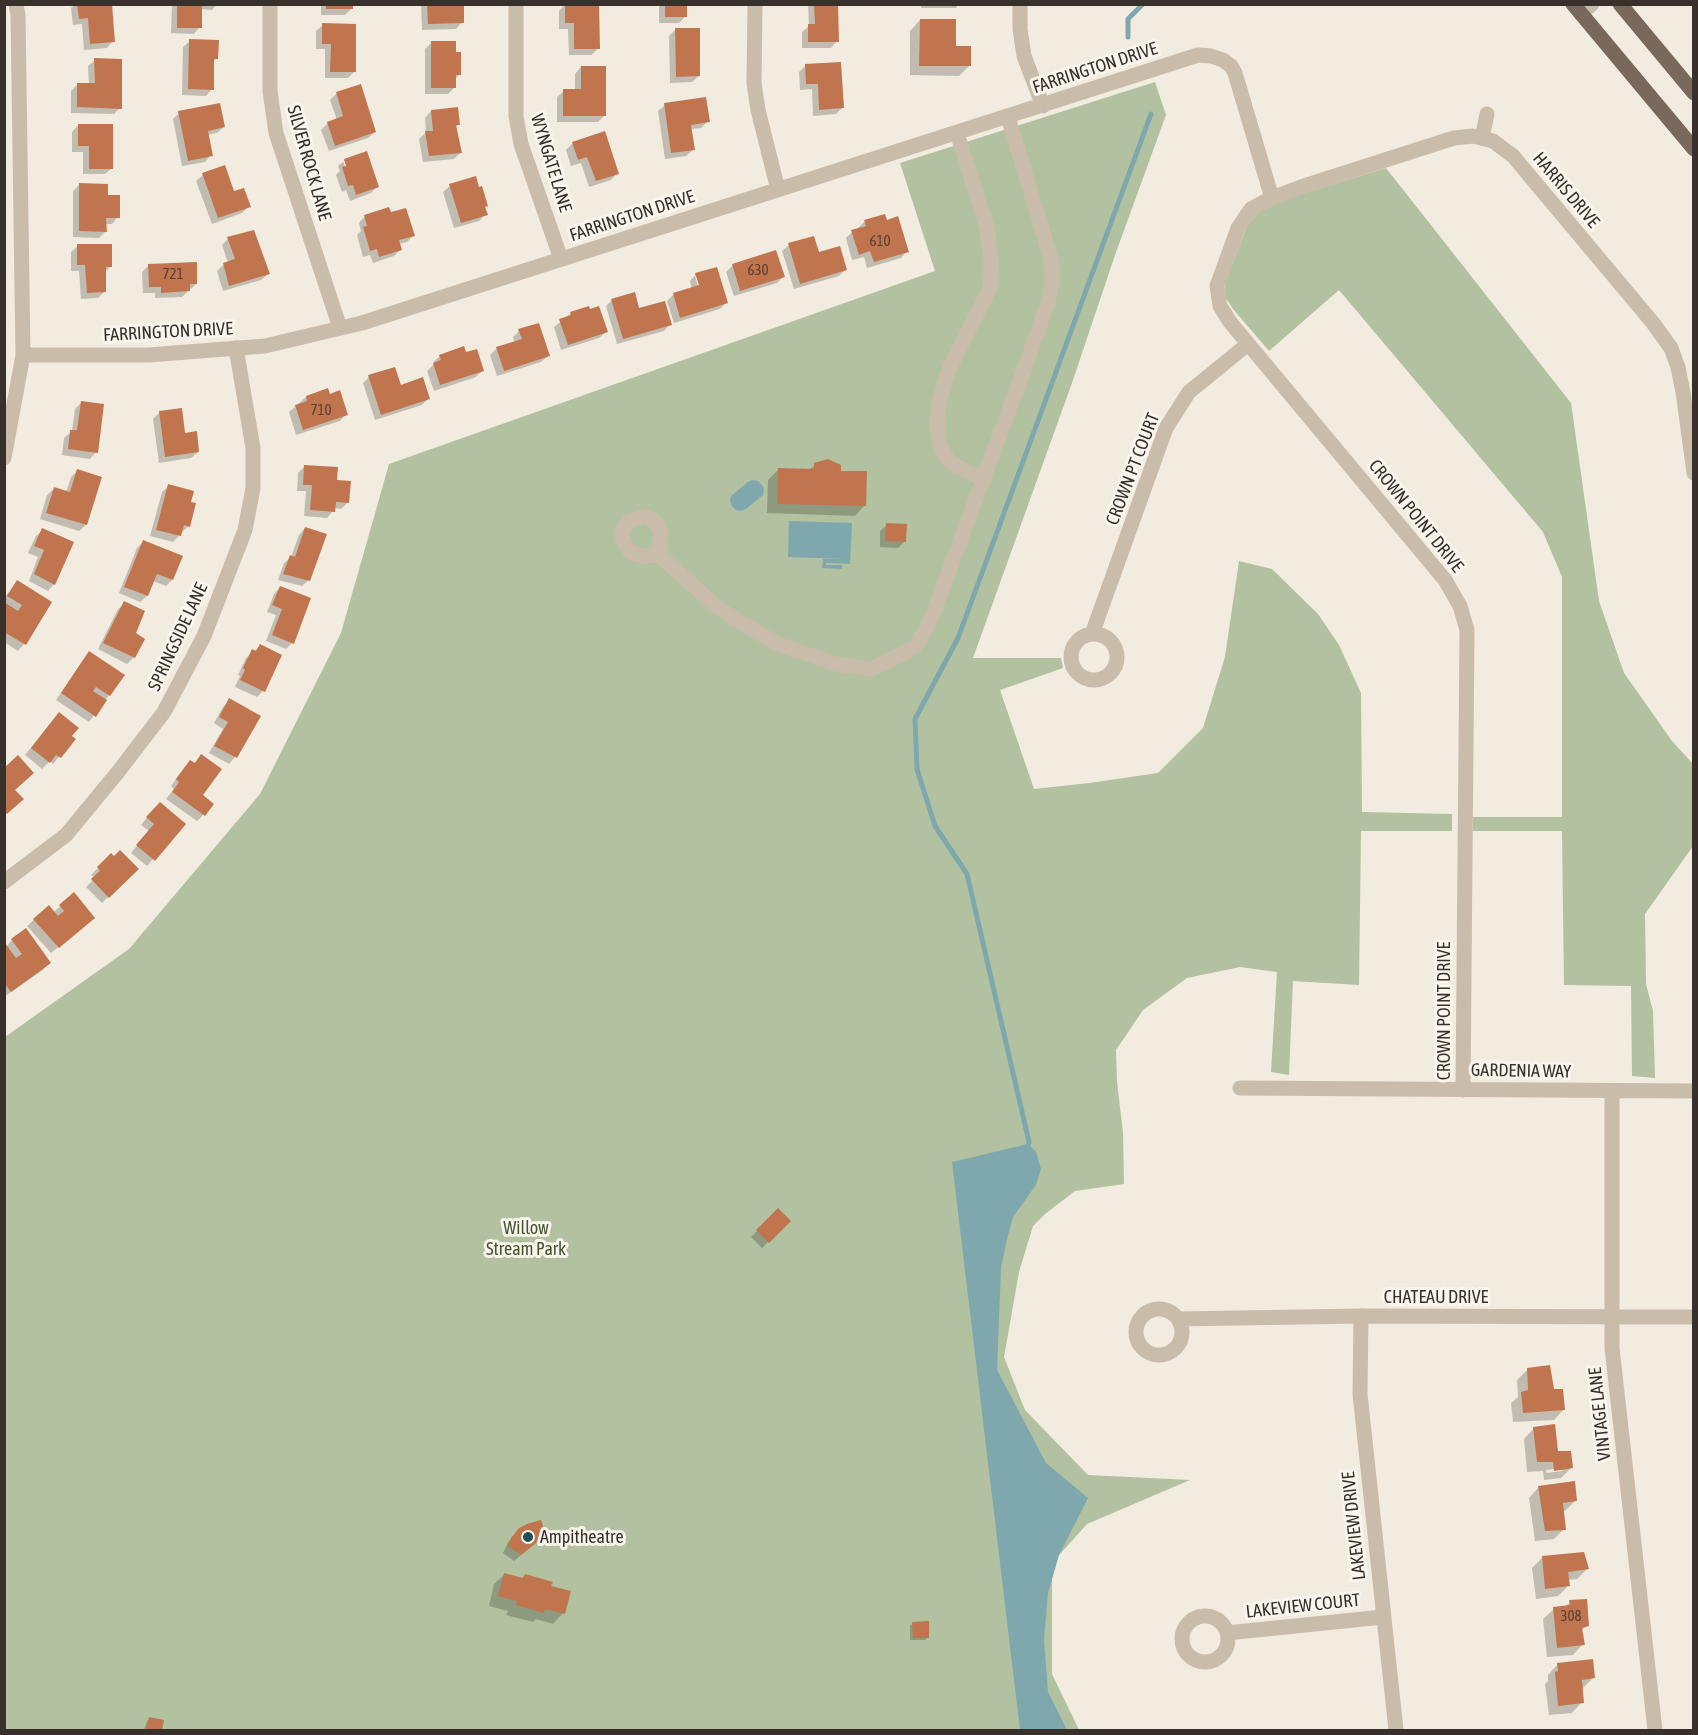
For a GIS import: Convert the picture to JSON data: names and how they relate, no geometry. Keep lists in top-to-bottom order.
{
  "streets": {
    "street": [
      "FARRINGTON DRIVE",
      "SILVER ROCK LANE",
      "WYNGATE LANE",
      "HARRIS DRIVE",
      "CROWN PT COURT",
      "CROWN POINT DRIVE",
      "SPRINGSIDE LANE",
      "GARDENIA WAY",
      "CHATEAU DRIVE",
      "VINTAGE LANE",
      "LAKEVIEW DRIVE",
      "LAKEVIEW COURT"
    ]
  },
  "crossings": [
    ["FARRINGTON DRIVE", "SILVER ROCK LANE"],
    ["FARRINGTON DRIVE", "WYNGATE LANE"],
    ["FARRINGTON DRIVE", "HARRIS DRIVE"],
    ["FARRINGTON DRIVE", "CROWN POINT DRIVE"],
    ["FARRINGTON DRIVE", "SPRINGSIDE LANE"],
    ["HARRIS DRIVE", "CROWN POINT DRIVE"],
    ["CROWN PT COURT", "CROWN POINT DRIVE"],
    ["CROWN POINT DRIVE", "GARDENIA WAY"],
    ["GARDENIA WAY", "VINTAGE LANE"],
    ["CHATEAU DRIVE", "VINTAGE LANE"],
    ["CHATEAU DRIVE", "LAKEVIEW DRIVE"],
    ["LAKEVIEW DRIVE", "LAKEVIEW COURT"]
  ],
  "parks": ["Willow Stream Park"],
  "places": ["Ampitheatre"],
  "house_numbers": [
    "610",
    "630",
    "721",
    "710",
    "308"
  ]
}
